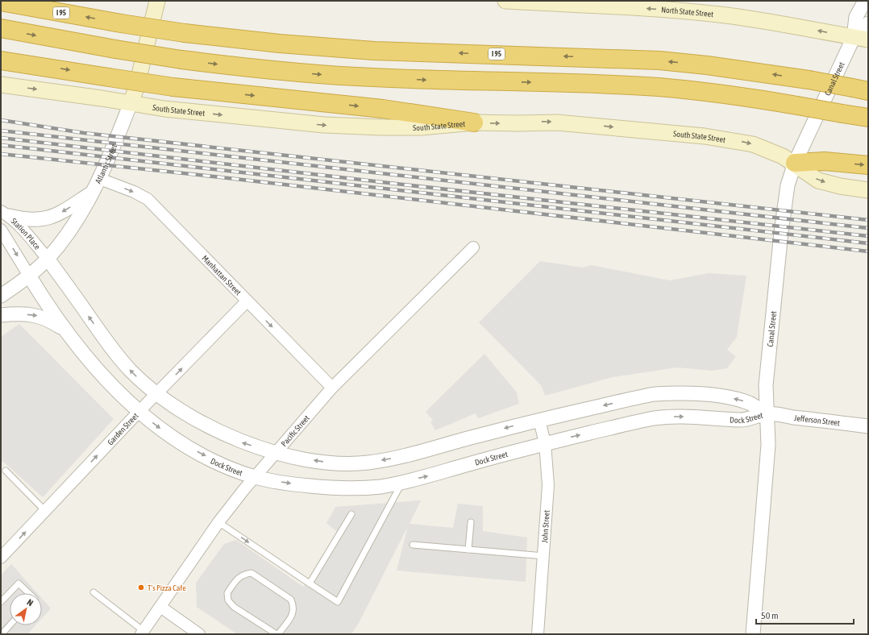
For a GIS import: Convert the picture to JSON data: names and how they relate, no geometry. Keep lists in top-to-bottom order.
{
  "streets": {
    "highway": ["I 95"],
    "main road": ["North State Street", "South State Street", "Atlantic Street"],
    "street": [
      "Canal Street",
      "Station Place",
      "Manhattan Street",
      "Dock Street",
      "Jefferson Street",
      "Garden Street",
      "Pacific Street",
      "John Street"
    ]
  },
  "crossings": [
    ["North State Street", "Canal Street"],
    ["Canal Street", "South State Street"],
    ["Canal Street", "Dock Street"],
    ["Canal Street", "Jefferson Street"],
    ["South State Street", "Atlantic Street"],
    ["Atlantic Street", "Station Place"],
    ["Atlantic Street", "Manhattan Street"],
    ["Atlantic Street", "Dock Street"],
    ["Station Place", "Dock Street"],
    ["Manhattan Street", "Garden Street"],
    ["Manhattan Street", "Pacific Street"],
    ["Dock Street", "Jefferson Street"],
    ["Dock Street", "Garden Street"],
    ["Dock Street", "Pacific Street"],
    ["Dock Street", "John Street"]
  ],
  "one_way": [
    "North State Street",
    "South State Street",
    "Manhattan Street",
    "Garden Street"
  ],
  "places": ["T's Pizza Cafe"],
  "scale_bar": "50 m",
  "north": "top right"
}
